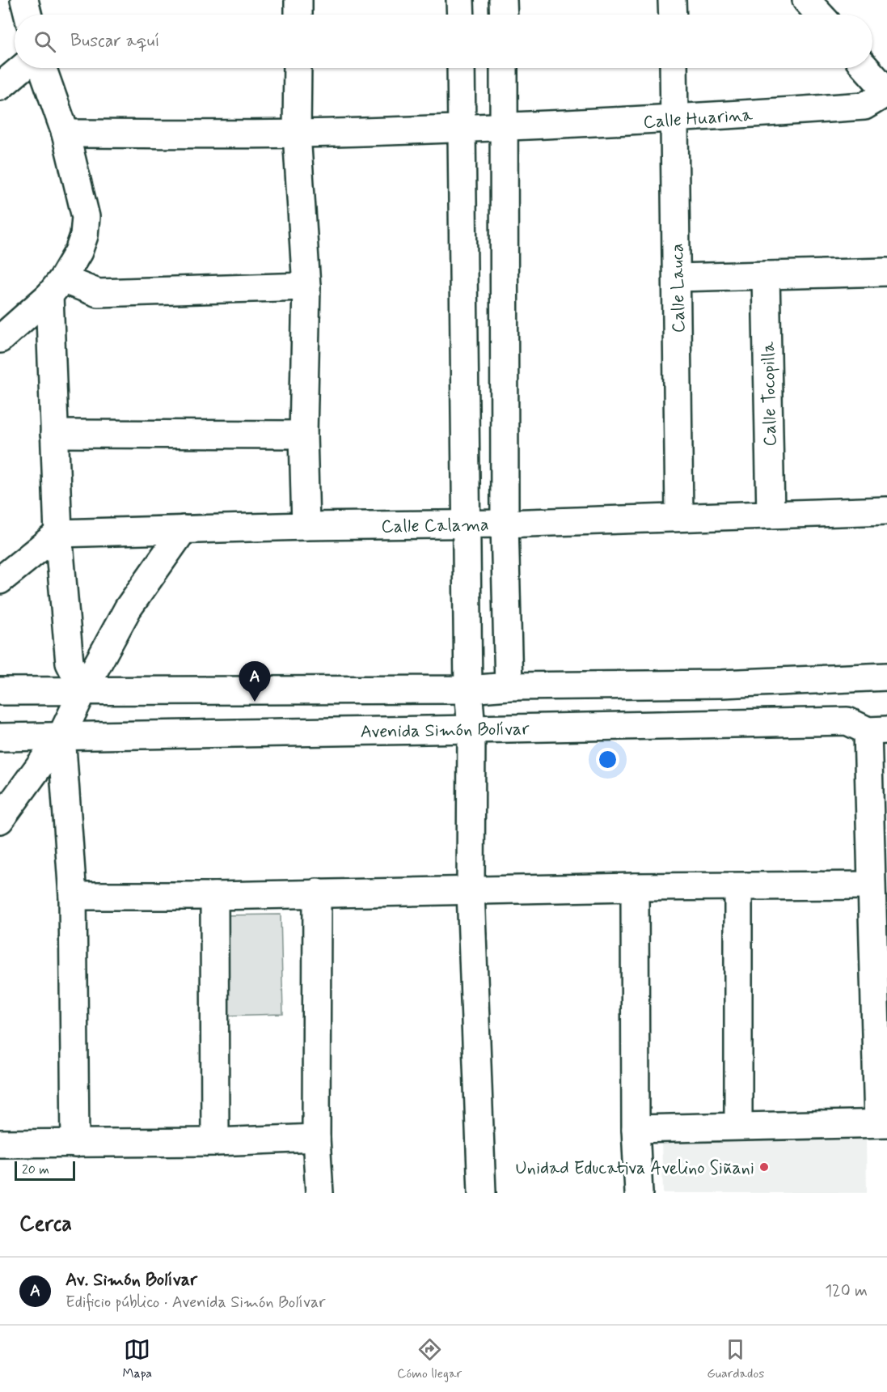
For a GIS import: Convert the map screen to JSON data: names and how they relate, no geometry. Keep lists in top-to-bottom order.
{
  "streets": {
    "street": [
      "Calle Huarina",
      "Calle Lauca",
      "Calle Tocopilla",
      "Calle Calama",
      "Avenida Simón Bolívar"
    ]
  },
  "crossings": [
    ["Calle Huarina", "Calle Lauca"],
    ["Calle Lauca", "Calle Calama"],
    ["Calle Tocopilla", "Calle Calama"]
  ],
  "places": ["Unidad Educativa Avelino Siñani"],
  "scale_bar": "20 m",
  "page": {
    "search": "Buscar aquí",
    "pins": "A",
    "scale": "20 m",
    "heading": "Cerca",
    "list": [
      {
        "mark": "A",
        "name": "Av. Simón Bolívar",
        "note": "Edificio público · Avenida Simón Bolívar",
        "value": "120 m"
      }
    ],
    "nav": ["Mapa", "Cómo llegar", "Guardados"]
  }
}
